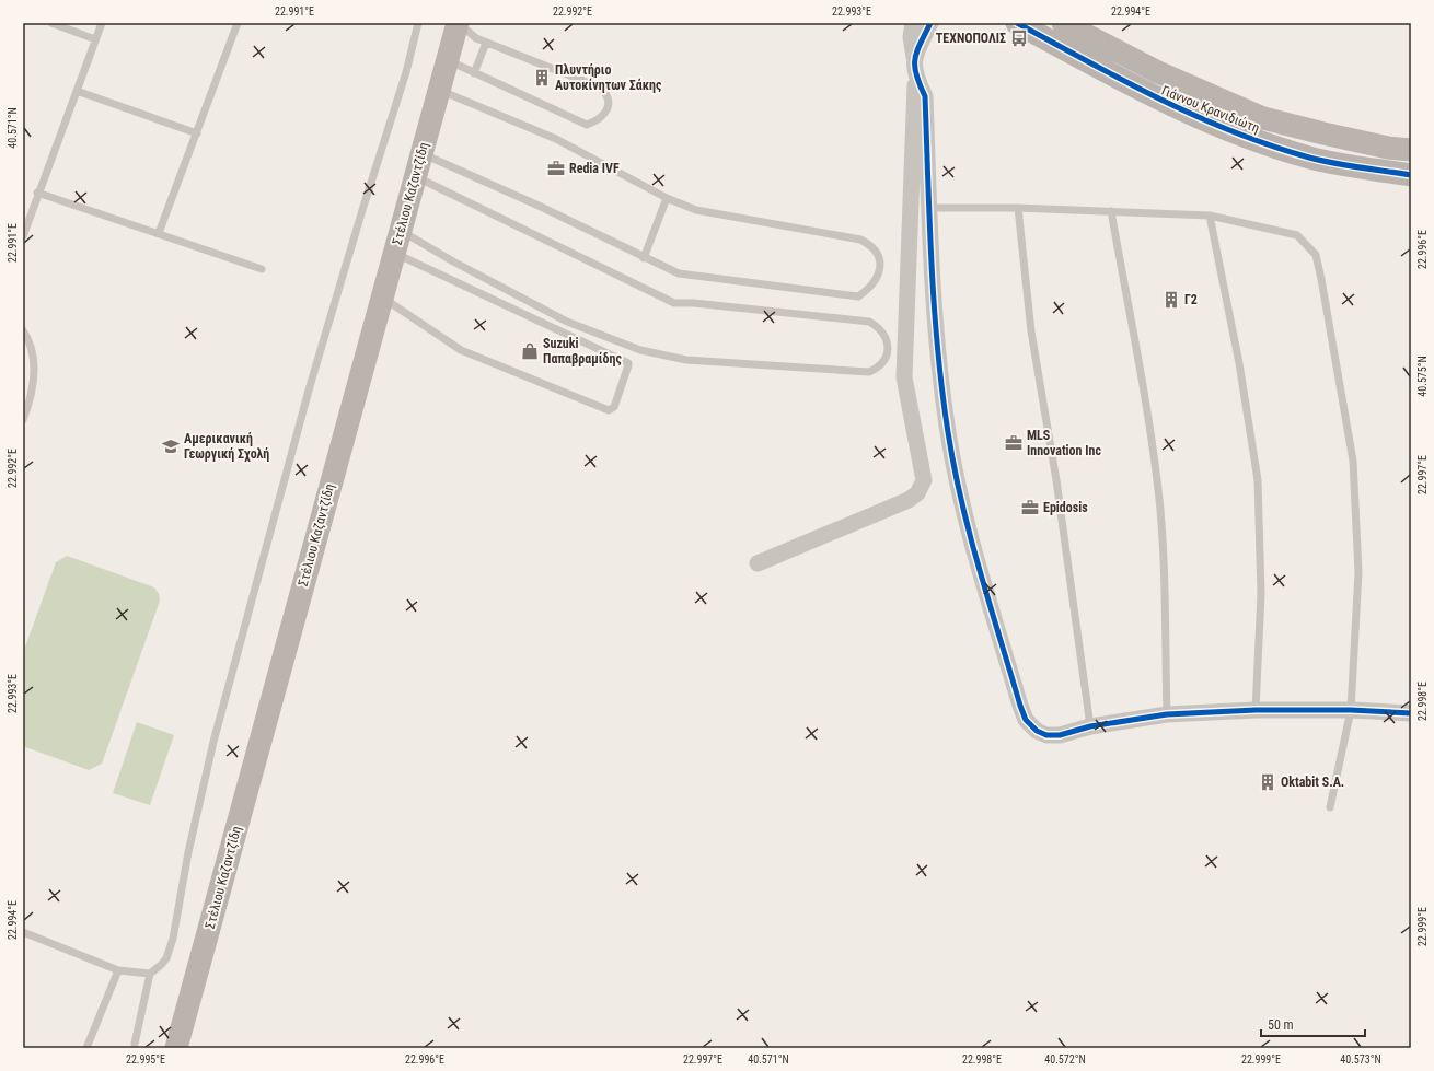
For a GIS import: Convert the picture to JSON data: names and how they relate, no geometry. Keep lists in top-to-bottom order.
{
  "streets": {
    "main road": ["Γιάννου Κρανιδιώτη", "Στέλιου Καζαντζίδη"]
  },
  "places": {
    "bus stop": ["ΤΕΧΝΟΠΟΛΙΣ"],
    "building": ["Πλυντήριο Αυτοκίνητων Σάκης", "Γ2", "Oktabit S.A."],
    "office": ["Redia IVF", "MLS Innovation Inc", "Epidosis"],
    "shop": ["Suzuki Παπαβραμίδης"],
    "school or university": ["Αμερικανική Γεωργική Σχολή"]
  },
  "scale_bar": "50 m",
  "coordinates": [
    "22.991°E",
    "22.992°E",
    "22.993°E",
    "22.994°E",
    "40.571°N",
    "22.996°E",
    "40.575°N",
    "22.997°E",
    "22.998°E",
    "22.999°E",
    "22.995°E",
    "40.572°N",
    "40.573°N"
  ]
}
